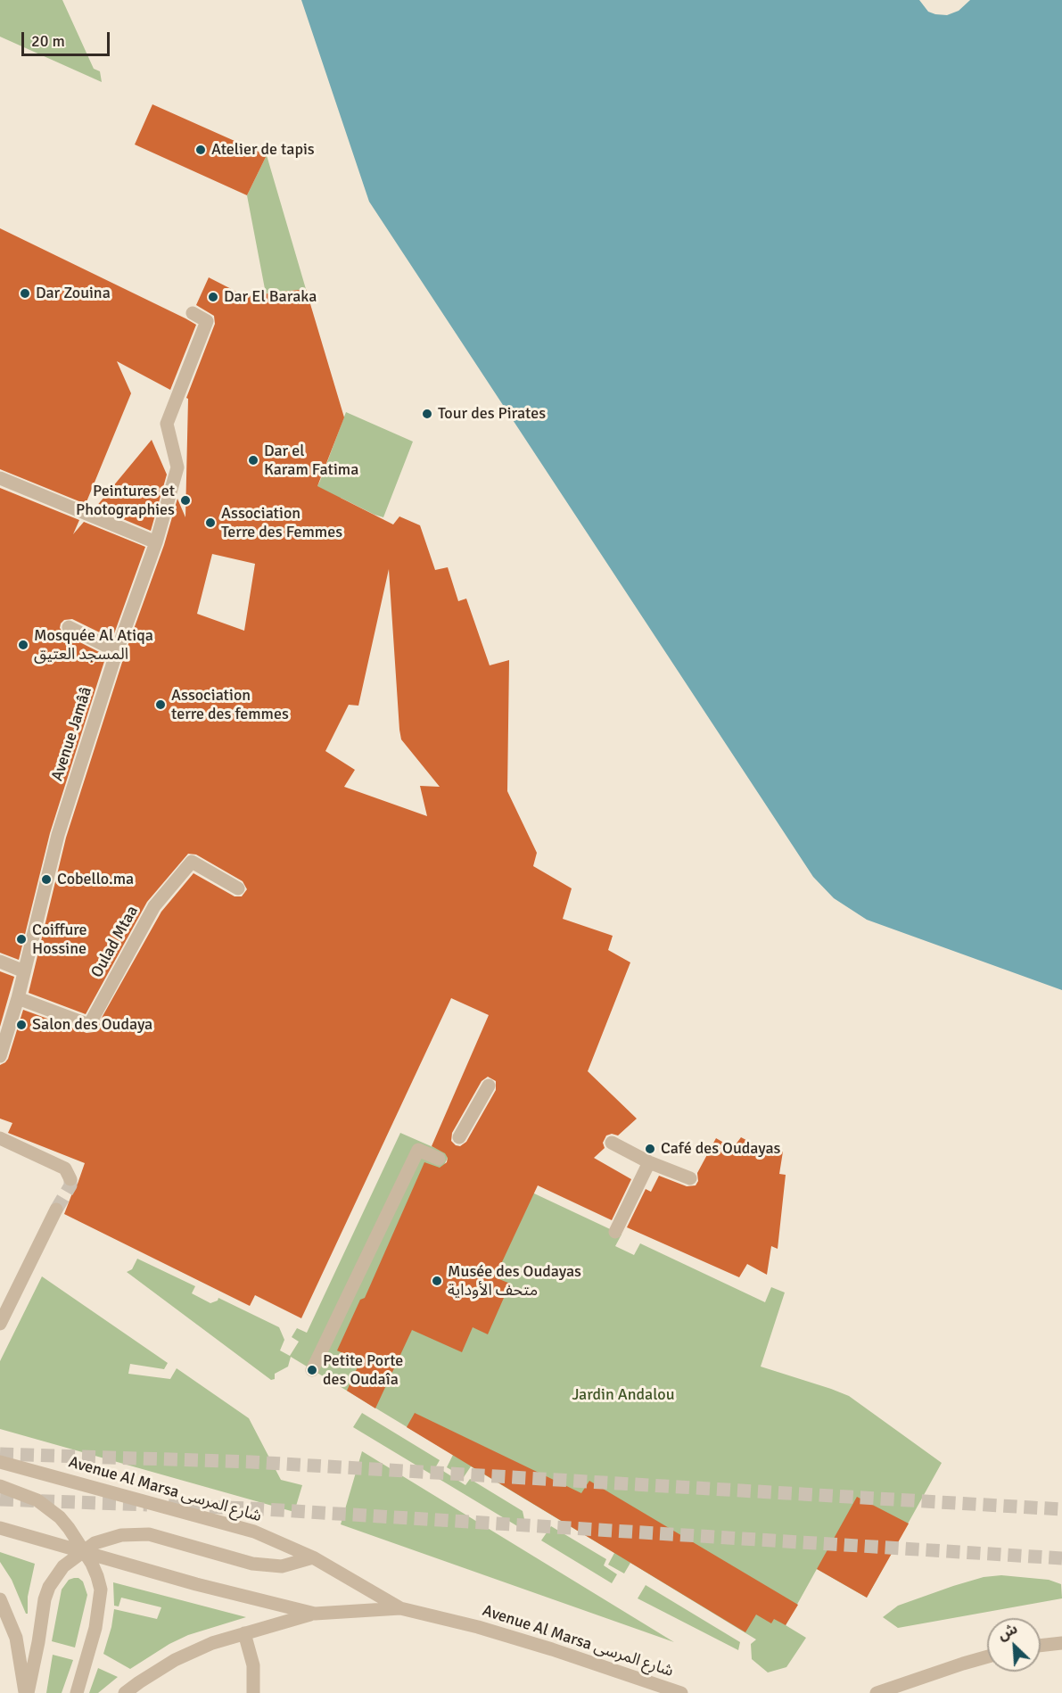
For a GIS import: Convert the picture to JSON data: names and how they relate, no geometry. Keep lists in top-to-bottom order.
{
  "streets": {
    "street": ["Avenue Jamââ", "Oulad Mtaa", "Avenue Al Marsa شارع المرسى"]
  },
  "crossings": [
    ["Avenue Jamââ", "Oulad Mtaa"]
  ],
  "parks": ["Jardin Andalou"],
  "places": [
    "Atelier de tapis",
    "Dar Zouina",
    "Dar El Baraka",
    "Tour des Pirates",
    "Dar el Karam Fatima",
    "Peintures et Photographies",
    "Association Terre des Femmes",
    "Mosquée Al Atiqa المسجد العتيق",
    "Association terre des femmes",
    "Cobello.ma",
    "Coiffure Hossine",
    "Salon des Oudaya",
    "Café des Oudayas",
    "Musée des Oudayas متحف الأوداية",
    "Petite Porte des Oudaîa"
  ],
  "scale_bar": "20 m",
  "north": "top left"
}
